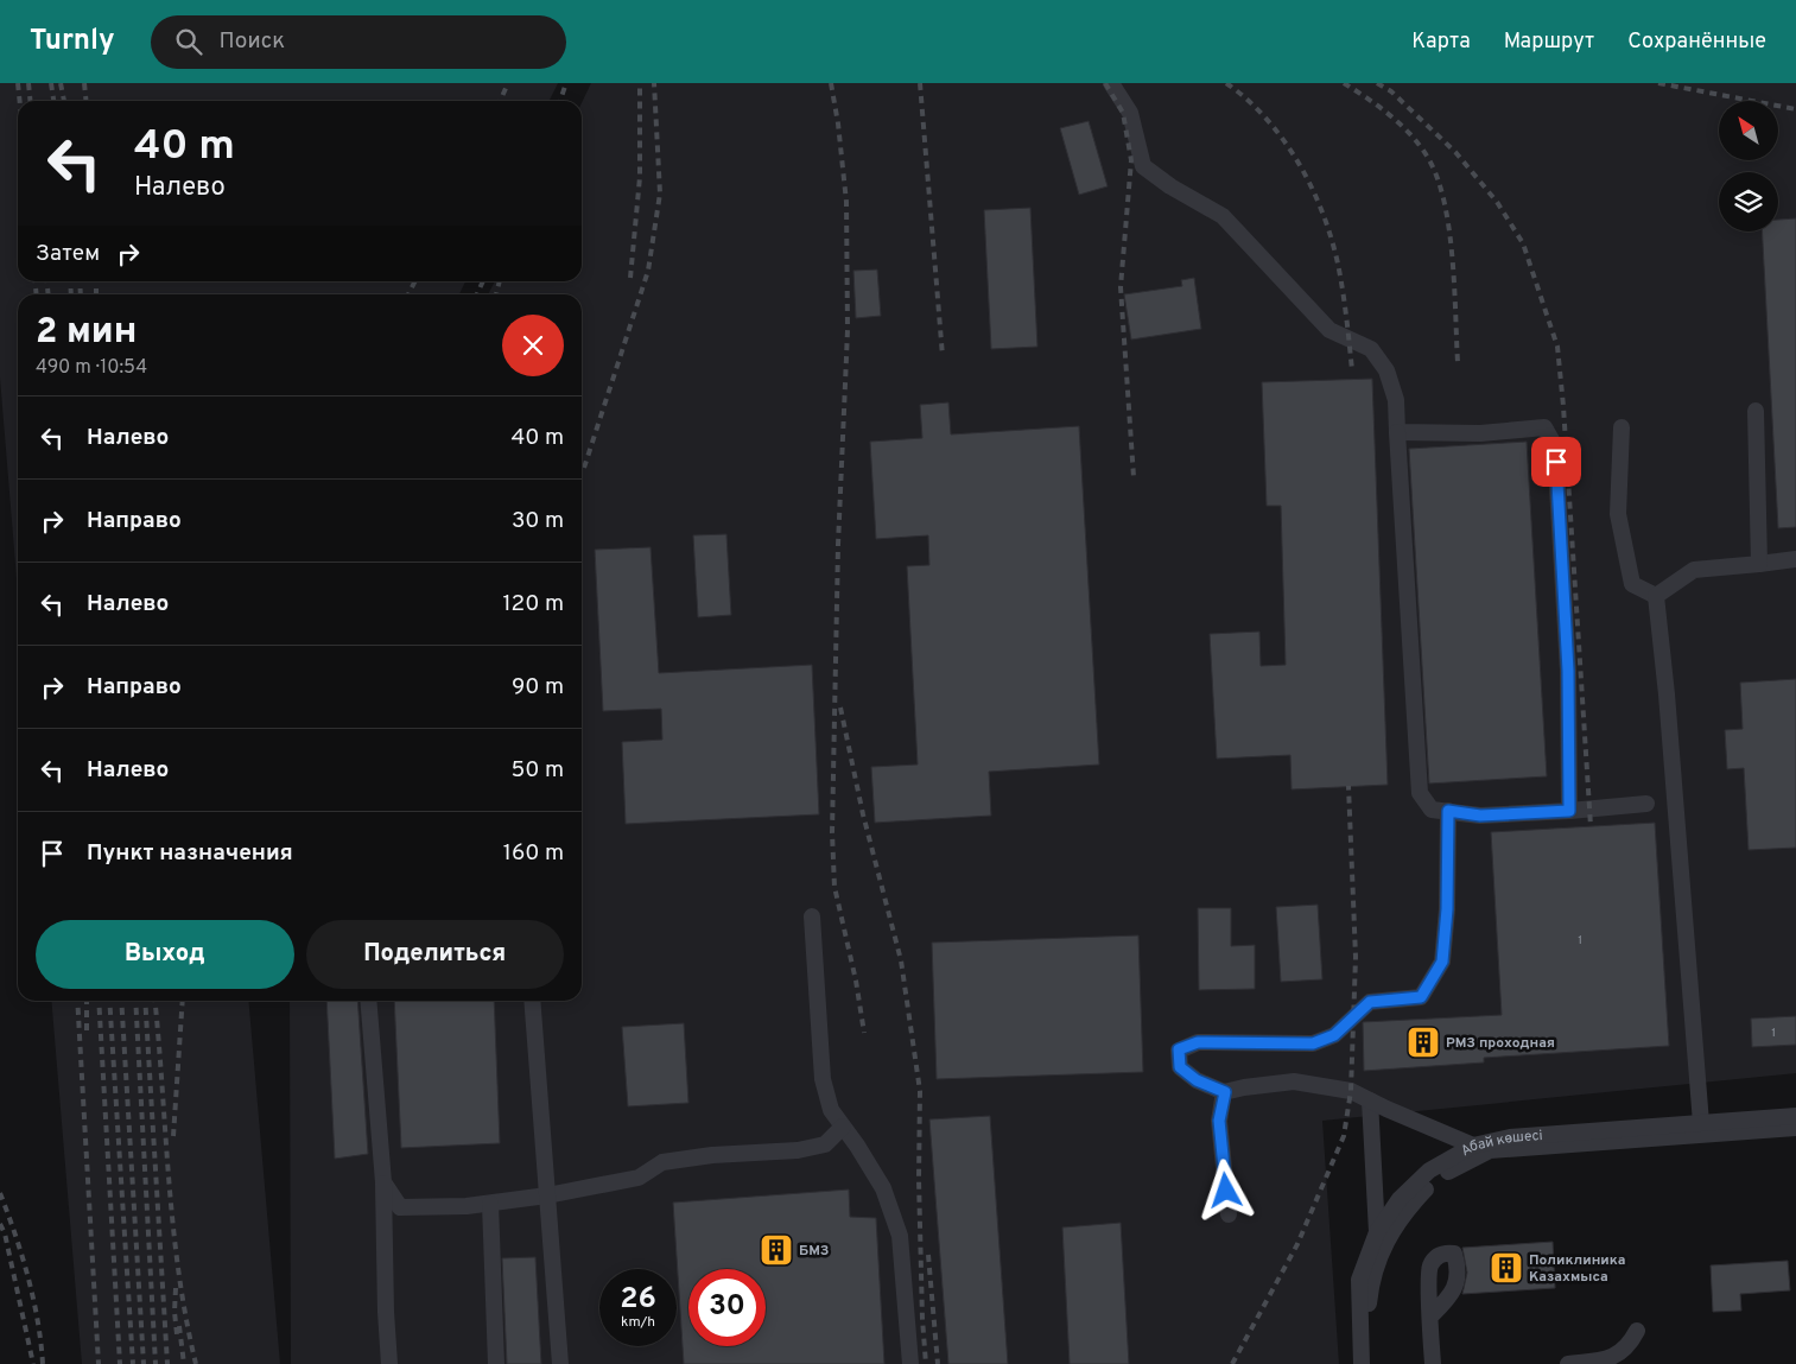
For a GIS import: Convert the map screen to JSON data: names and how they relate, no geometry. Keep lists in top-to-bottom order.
{
  "streets": {
    "street": ["Абай көшесі"]
  },
  "places": {
    "building": ["РМЗ проходная", "БМЗ", "Поликлиника Казахмыса"]
  },
  "house_numbers": ["1", "1"],
  "north": "top left",
  "page": {
    "header": "Turnly",
    "search": "Поиск",
    "nav": ["Карта", "Маршрут", "Сохранённые"],
    "turn": ["40 m", "Налево"],
    "then": "Затем",
    "heading": ["2 мин", "490 m · 10:54"],
    "list": [
      {
        "name": "Налево",
        "value": "40 m"
      },
      {
        "name": "Направо",
        "value": "30 m"
      },
      {
        "name": "Налево",
        "value": "120 m"
      },
      {
        "name": "Направо",
        "value": "90 m"
      },
      {
        "name": "Налево",
        "value": "50 m"
      },
      {
        "name": "Пункт назначения",
        "value": "160 m"
      }
    ],
    "buttons": ["Выход", "Поделиться"],
    "speed": "26 km/h",
    "limit": "30"
  }
}
